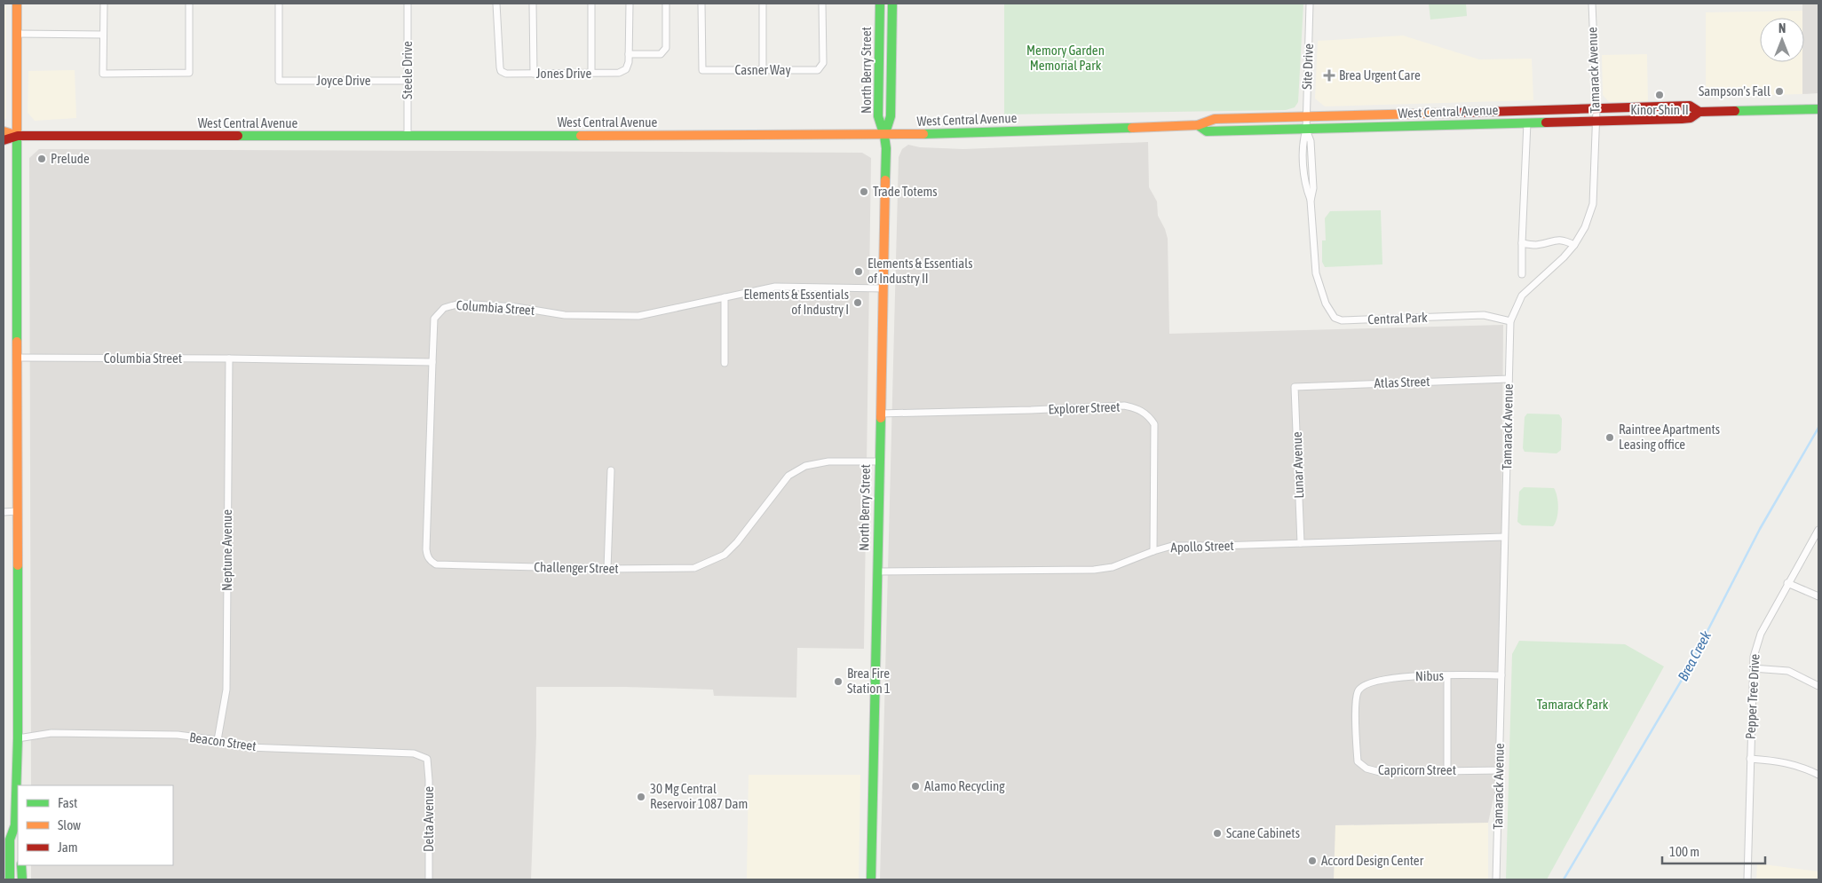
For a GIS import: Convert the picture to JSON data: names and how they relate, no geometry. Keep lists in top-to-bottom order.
{
  "streets": {
    "main road": ["North Berry Street", "West Central Avenue"],
    "street": [
      "Site Drive",
      "Steele Drive",
      "Casner Way",
      "Tamarack Avenue",
      "Jones Drive",
      "Joyce Drive",
      "Columbia Street",
      "Central Park",
      "Atlas Street",
      "Explorer Street",
      "Lunar Avenue",
      "Apollo Street",
      "Neptune Avenue",
      "Challenger Street",
      "Nibus",
      "Pepper Tree Drive",
      "Beacon Street",
      "Capricorn Street",
      "Delta Avenue"
    ]
  },
  "crossings": [
    ["Site Drive", "West Central Avenue"],
    ["Site Drive", "Central Park"],
    ["Steele Drive", "Joyce Drive"],
    ["Steele Drive", "West Central Avenue"],
    ["North Berry Street", "West Central Avenue"],
    ["North Berry Street", "Columbia Street"],
    ["North Berry Street", "Explorer Street"],
    ["North Berry Street", "Apollo Street"],
    ["North Berry Street", "Challenger Street"],
    ["Tamarack Avenue", "West Central Avenue"],
    ["Tamarack Avenue", "Central Park"],
    ["Tamarack Avenue", "Atlas Street"],
    ["Tamarack Avenue", "Apollo Street"],
    ["Tamarack Avenue", "Nibus"],
    ["Tamarack Avenue", "Capricorn Street"],
    ["Columbia Street", "Neptune Avenue"],
    ["Columbia Street", "Challenger Street"],
    ["Atlas Street", "Lunar Avenue"],
    ["Explorer Street", "Apollo Street"],
    ["Lunar Avenue", "Apollo Street"],
    ["Neptune Avenue", "Beacon Street"],
    ["Nibus", "Capricorn Street"],
    ["Beacon Street", "Delta Avenue"]
  ],
  "water": ["Brea Creek"],
  "parks": ["Memory Garden Memorial Park", "Tamarack Park"],
  "places": {
    "health": ["Brea Urgent Care"],
    "other": [
      "Sampson's Fall",
      "Kinor Shin II",
      "Prelude",
      "Trade Totems",
      "Elements & Essentials of Industry II",
      "Elements & Essentials of Industry I",
      "Raintree Apartments Leasing office",
      "Brea Fire Station 1",
      "Alamo Recycling",
      "30 Mg Central Reservoir 1087 Dam",
      "Scane Cabinets",
      "Accord Design Center"
    ]
  },
  "legend": ["Fast", "Slow", "Jam"],
  "scale_bar": "100 m",
  "north": "top"
}
